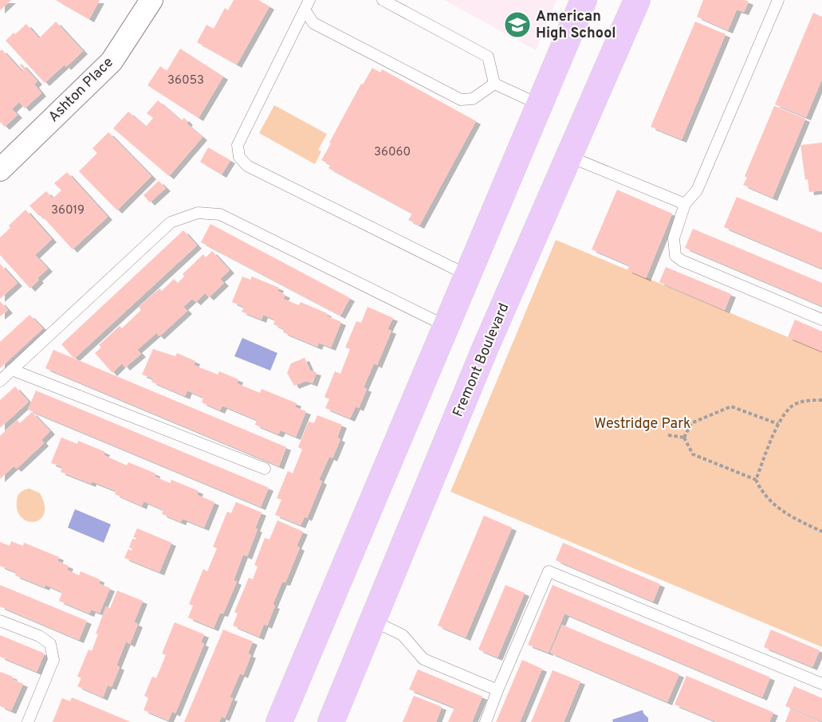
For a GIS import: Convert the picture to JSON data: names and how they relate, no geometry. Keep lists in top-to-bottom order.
{
  "streets": {
    "main road": ["Fremont Boulevard"],
    "street": ["Ashton Place"]
  },
  "parks": ["Westridge Park"],
  "places": {
    "school or university": ["American High School"]
  },
  "house_numbers": ["36053", "36060", "36019"]
}
